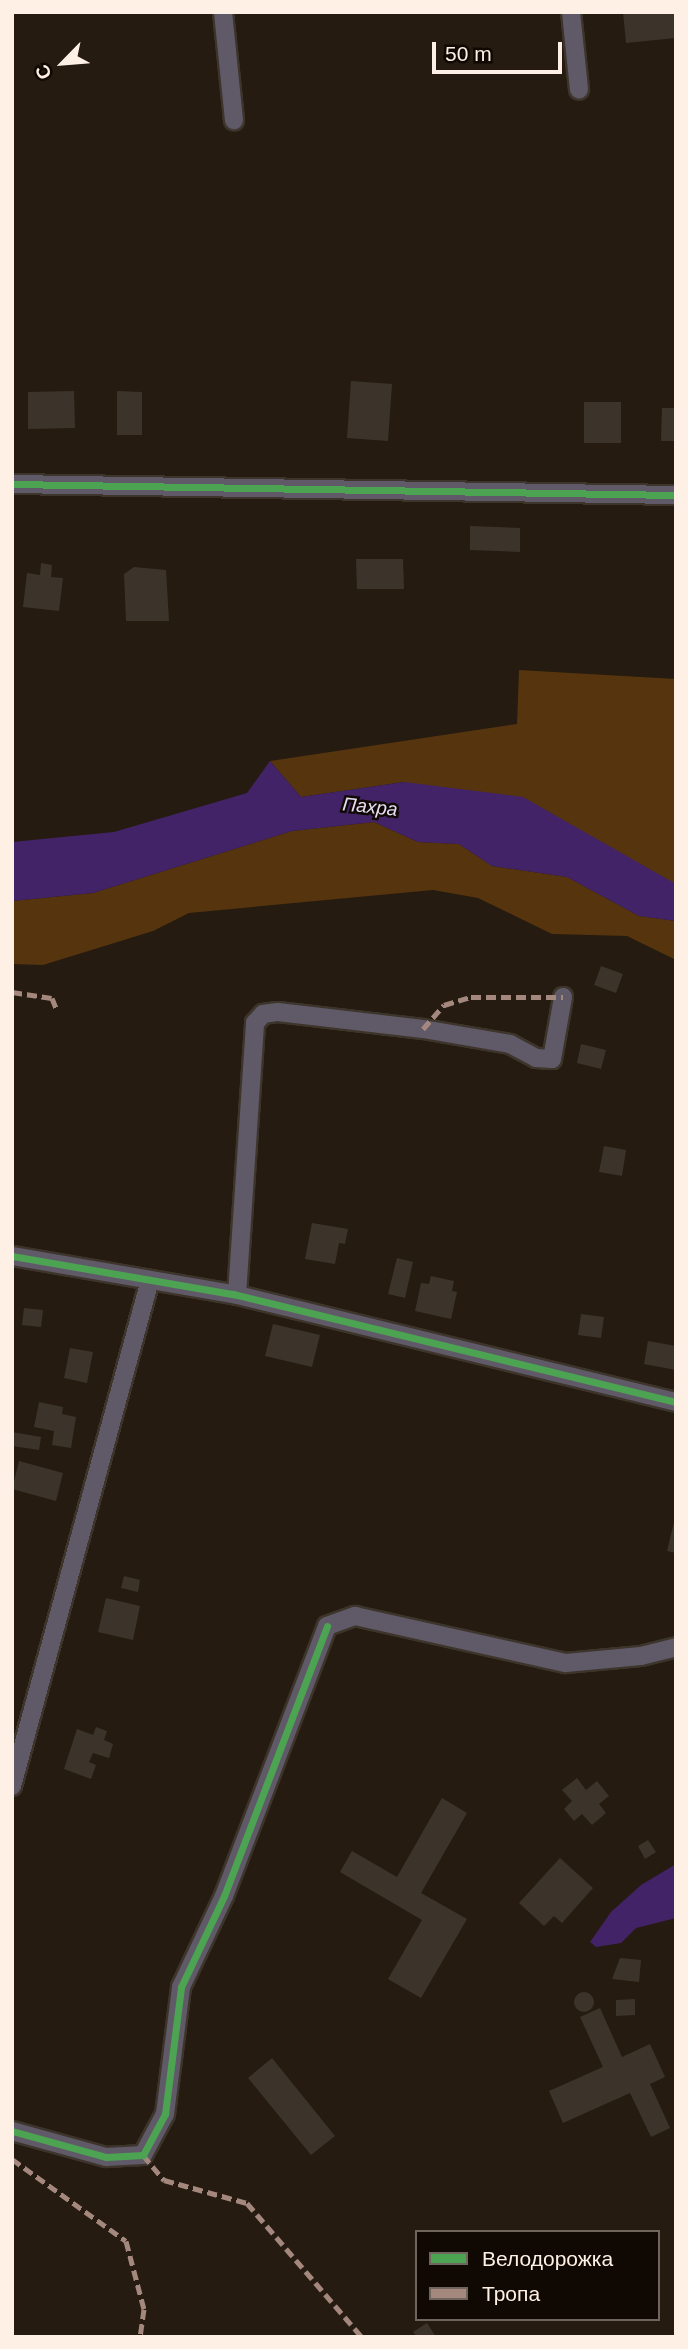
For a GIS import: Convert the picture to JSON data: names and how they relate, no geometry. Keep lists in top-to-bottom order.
{
  "water": ["Пахра"],
  "legend": ["Велодорожка", "Тропа"],
  "scale_bar": "50 m",
  "north": "bottom left"
}
